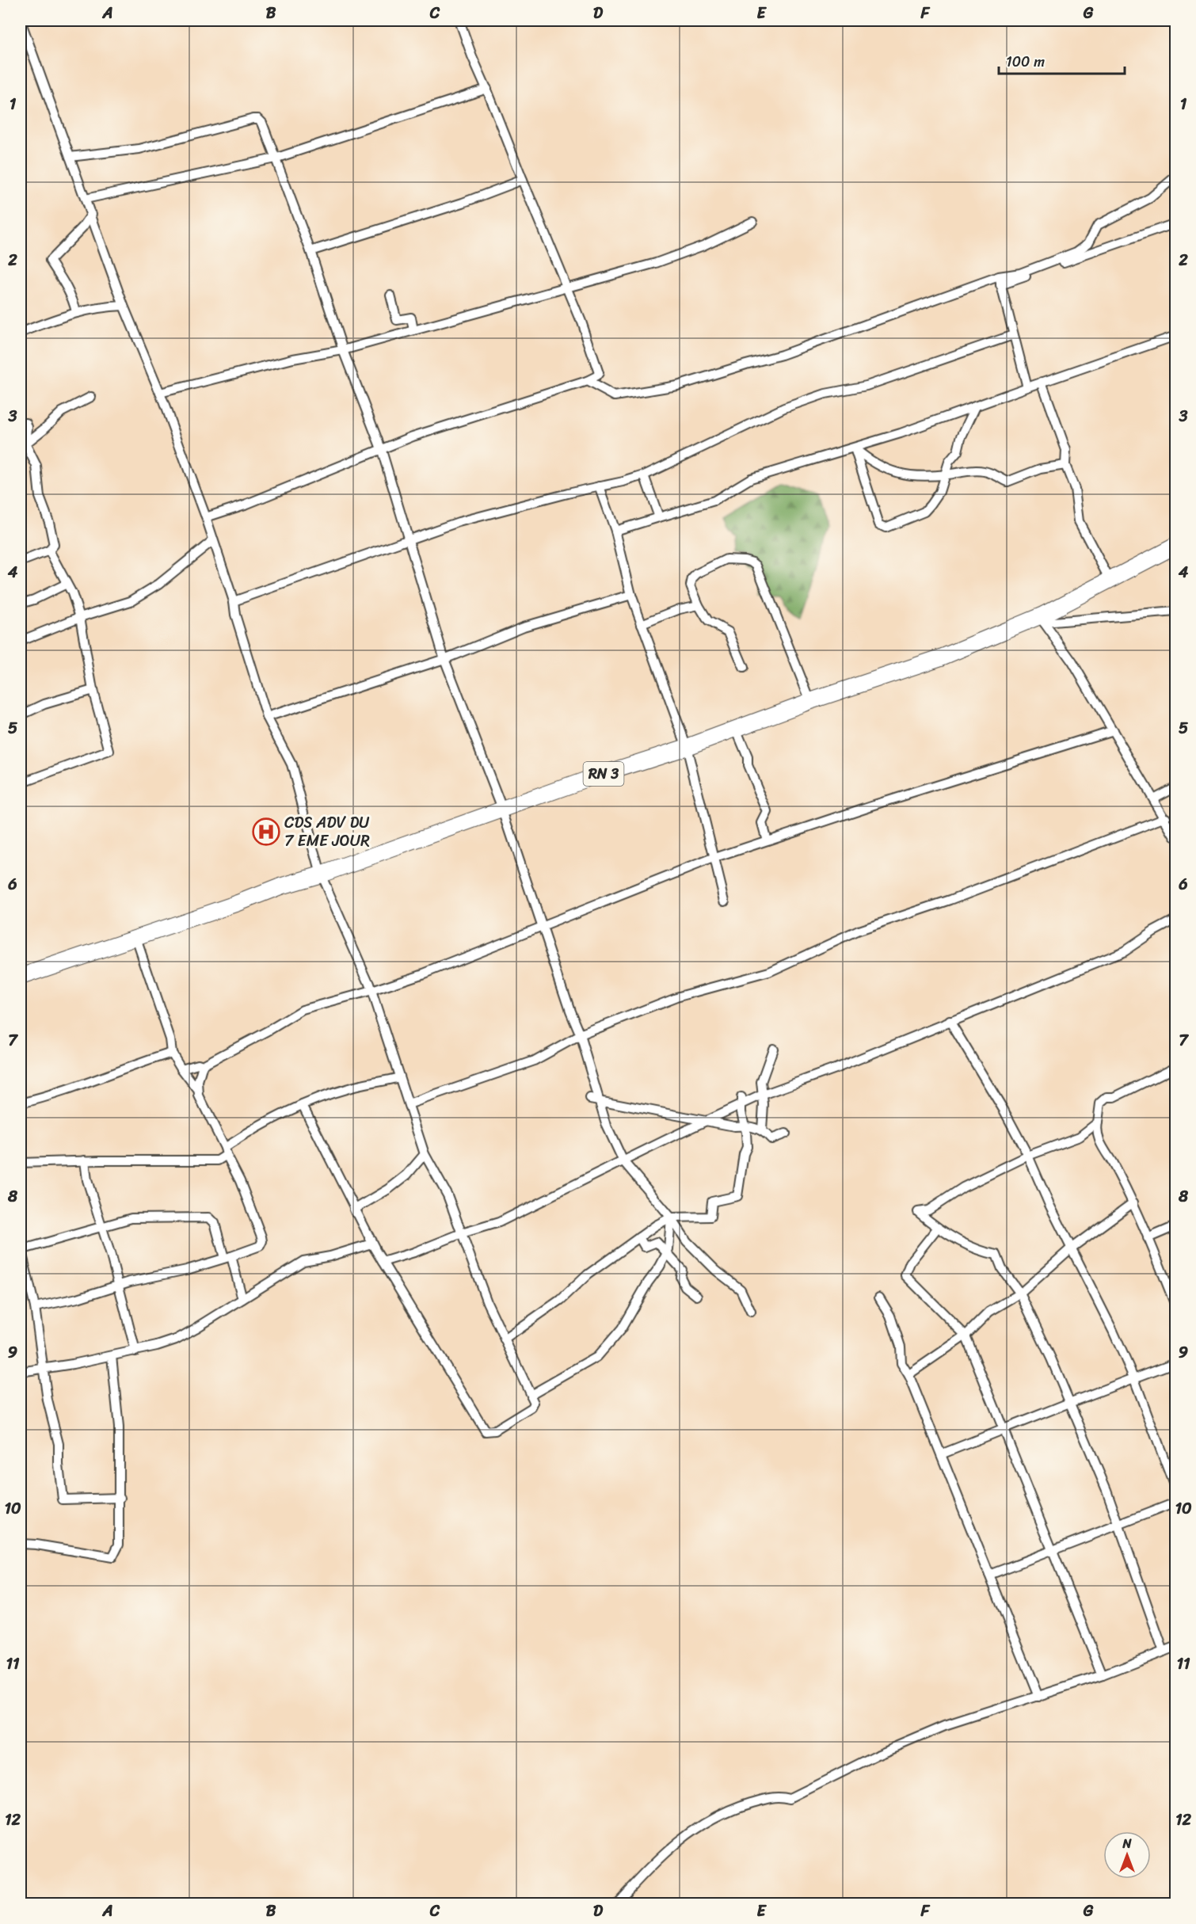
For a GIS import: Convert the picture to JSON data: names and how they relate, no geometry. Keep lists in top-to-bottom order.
{
  "streets": {
    "highway": ["RN 3"]
  },
  "places": {
    "hospital": ["CDS ADV DU 7 EME JOUR"]
  },
  "scale_bar": "100 m",
  "north": "top",
  "grid": {
    "columns": [
      "A",
      "B",
      "C",
      "D",
      "E",
      "F",
      "G"
    ],
    "rows": [
      "1",
      "2",
      "3",
      "4",
      "5",
      "6",
      "7",
      "8",
      "9",
      "10",
      "11",
      "12"
    ]
  }
}
